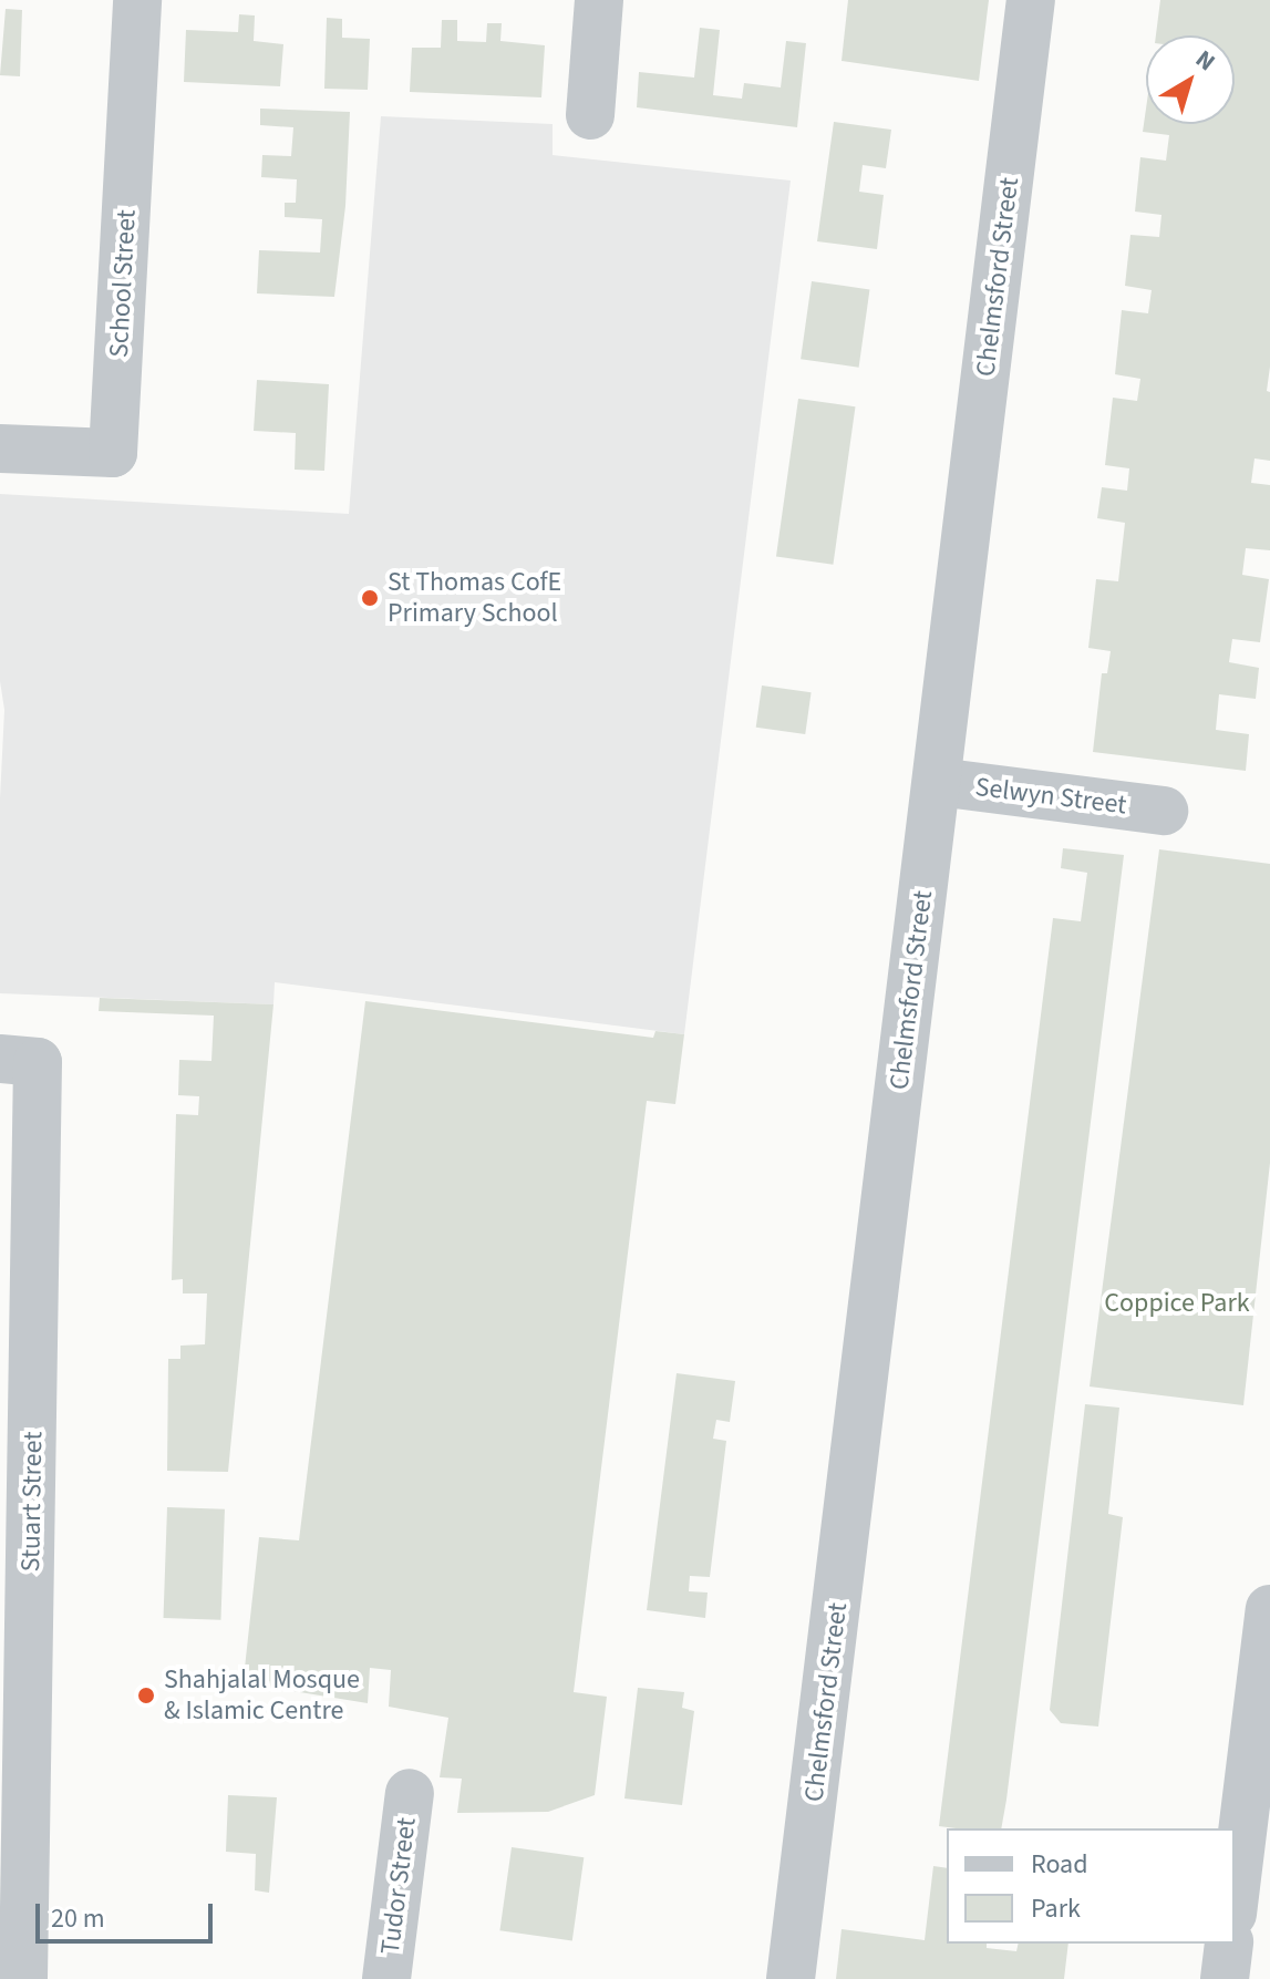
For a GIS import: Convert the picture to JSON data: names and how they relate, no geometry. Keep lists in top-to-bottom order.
{
  "streets": {
    "street": [
      "Chelmsford Street",
      "School Street",
      "Selwyn Street",
      "Stuart Street",
      "Tudor Street"
    ]
  },
  "crossings": [
    ["Chelmsford Street", "Selwyn Street"]
  ],
  "parks": ["Coppice Park"],
  "places": ["St Thomas CofE Primary School", "Shahjalal Mosque & Islamic Centre"],
  "legend": ["Road", "Park"],
  "scale_bar": "20 m",
  "north": "top right"
}
